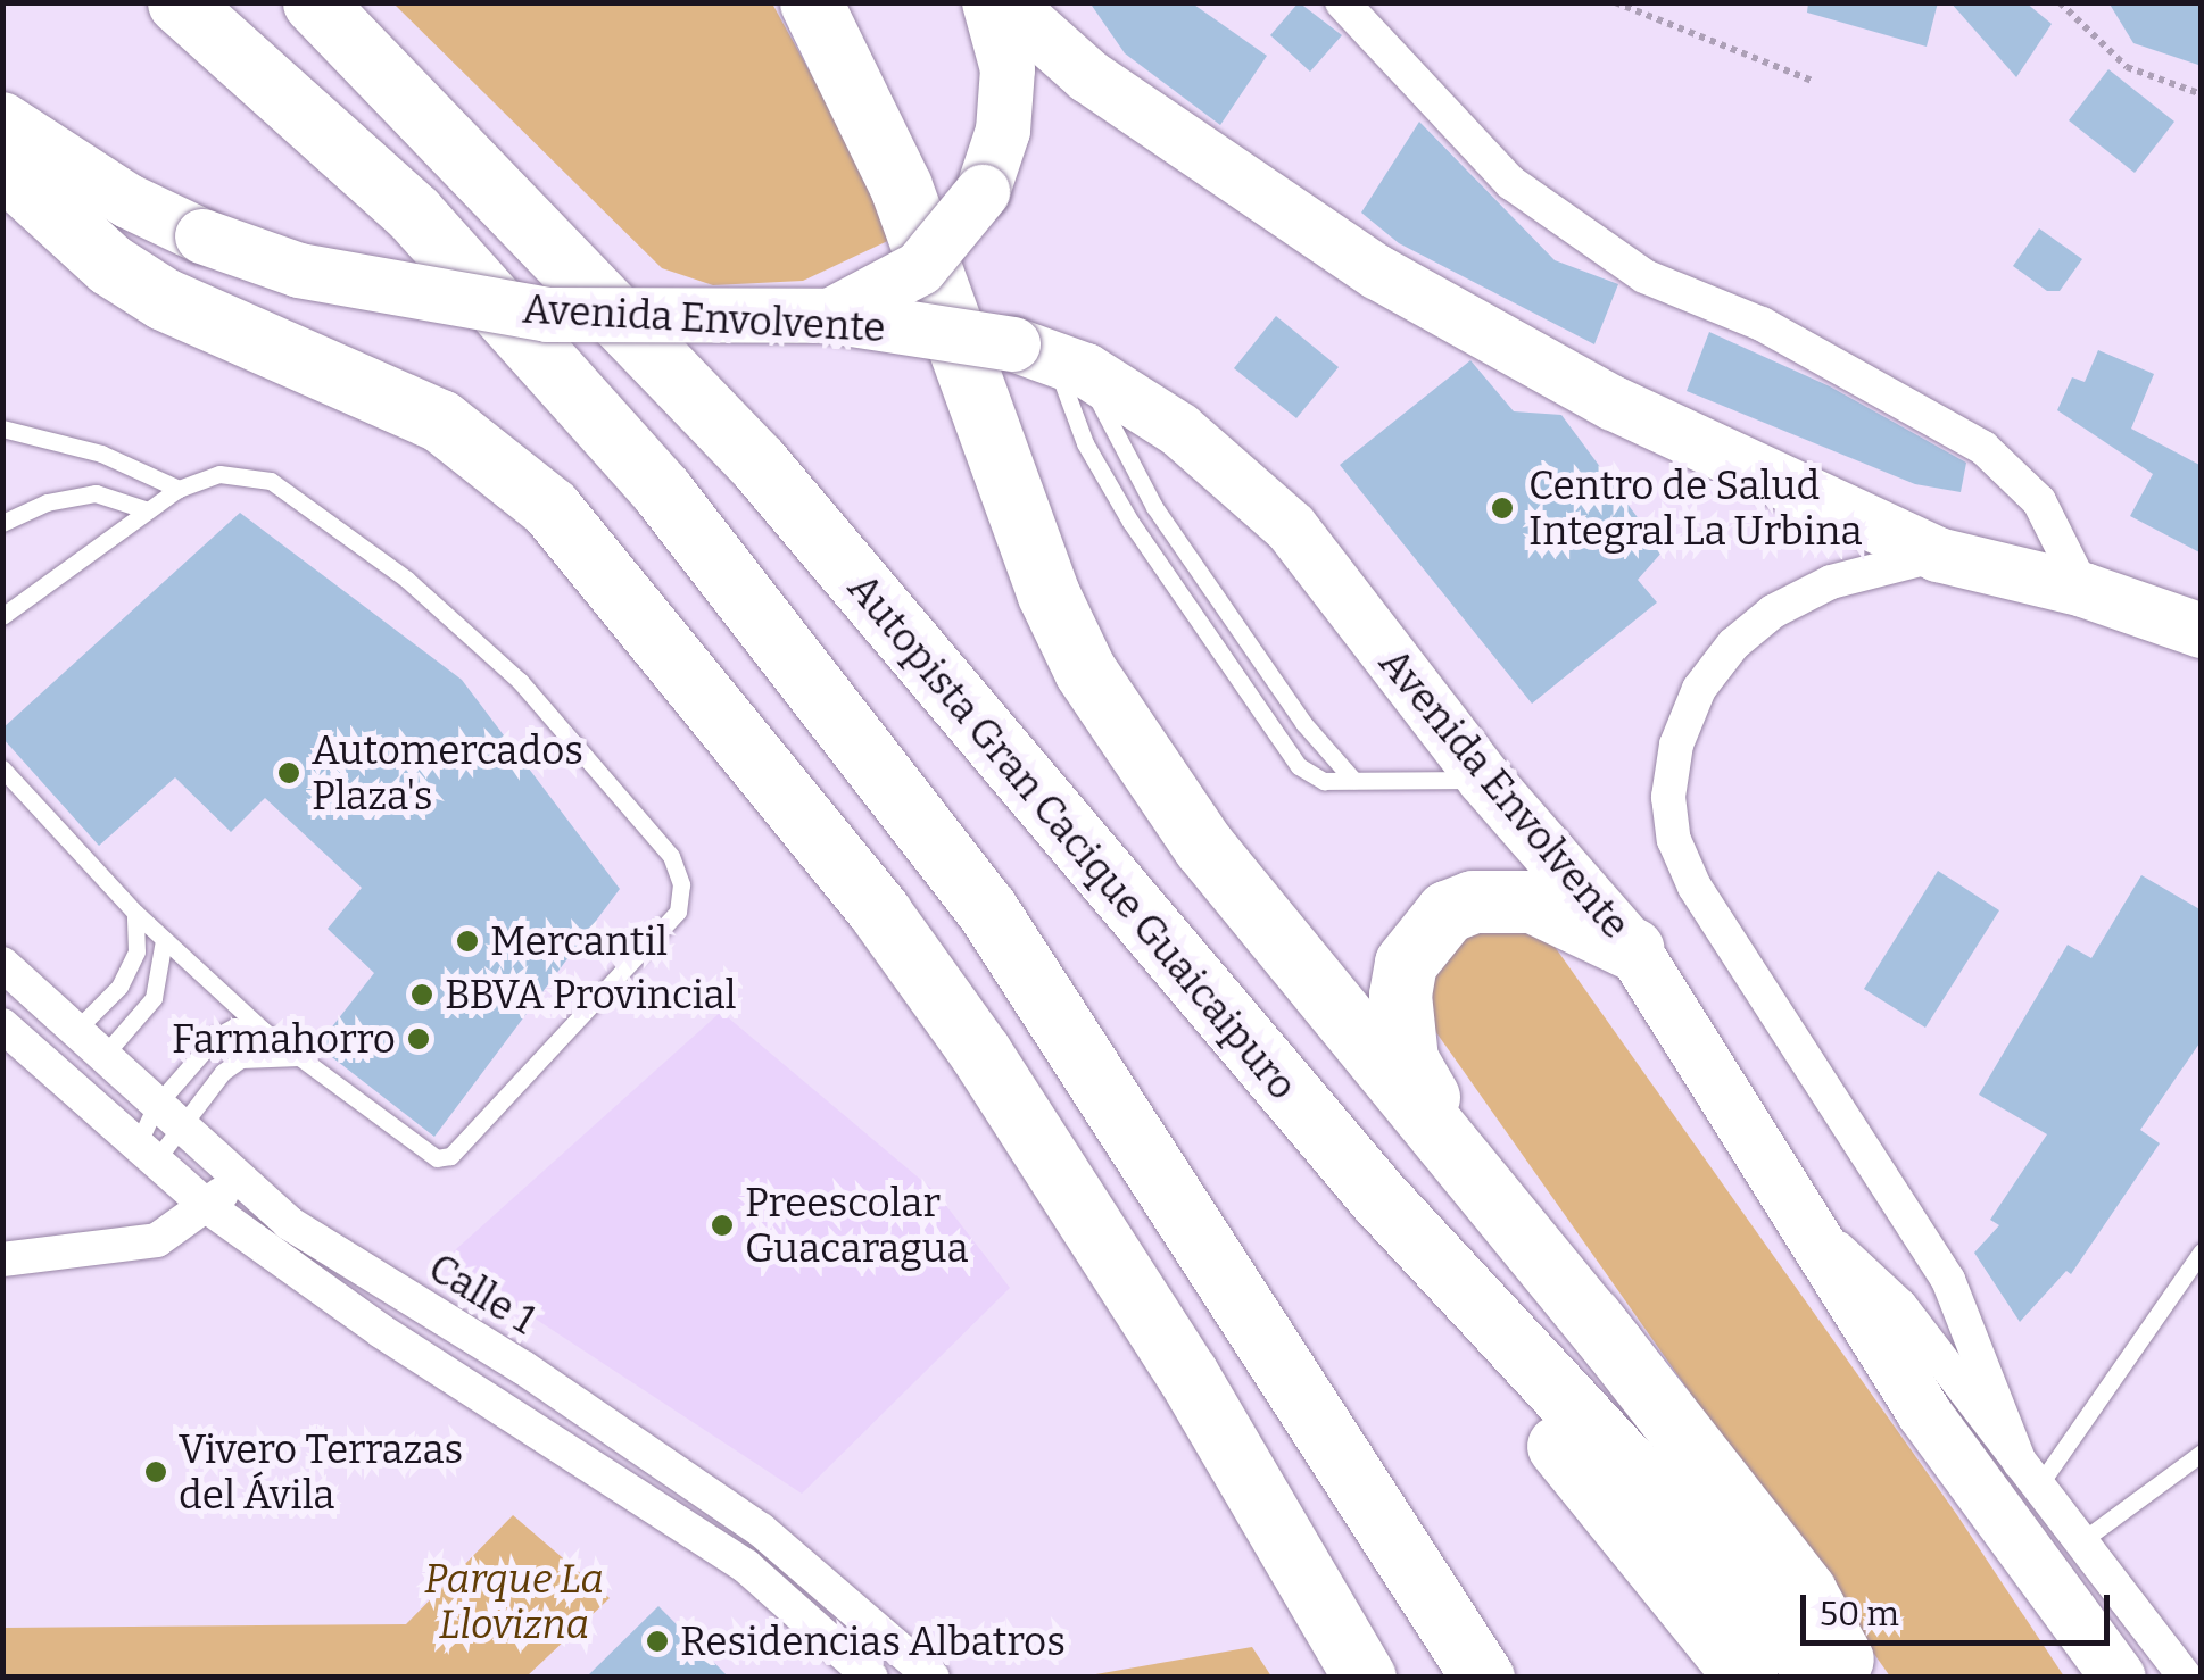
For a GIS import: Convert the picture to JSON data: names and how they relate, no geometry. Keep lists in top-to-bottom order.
{
  "streets": {
    "highway": ["Autopista Gran Cacique Guaicaipuro"],
    "main road": ["Avenida Envolvente"],
    "street": ["Calle 1"]
  },
  "parks": ["Parque La Llovizna"],
  "places": [
    "Centro de Salud Integral La Urbina",
    "Automercados Plaza's",
    "Mercantil",
    "BBVA Provincial",
    "Farmahorro",
    "Preescolar Guacaragua",
    "Vivero Terrazas del Ávila",
    "Residencias Albatros"
  ],
  "scale_bar": "50 m"
}
